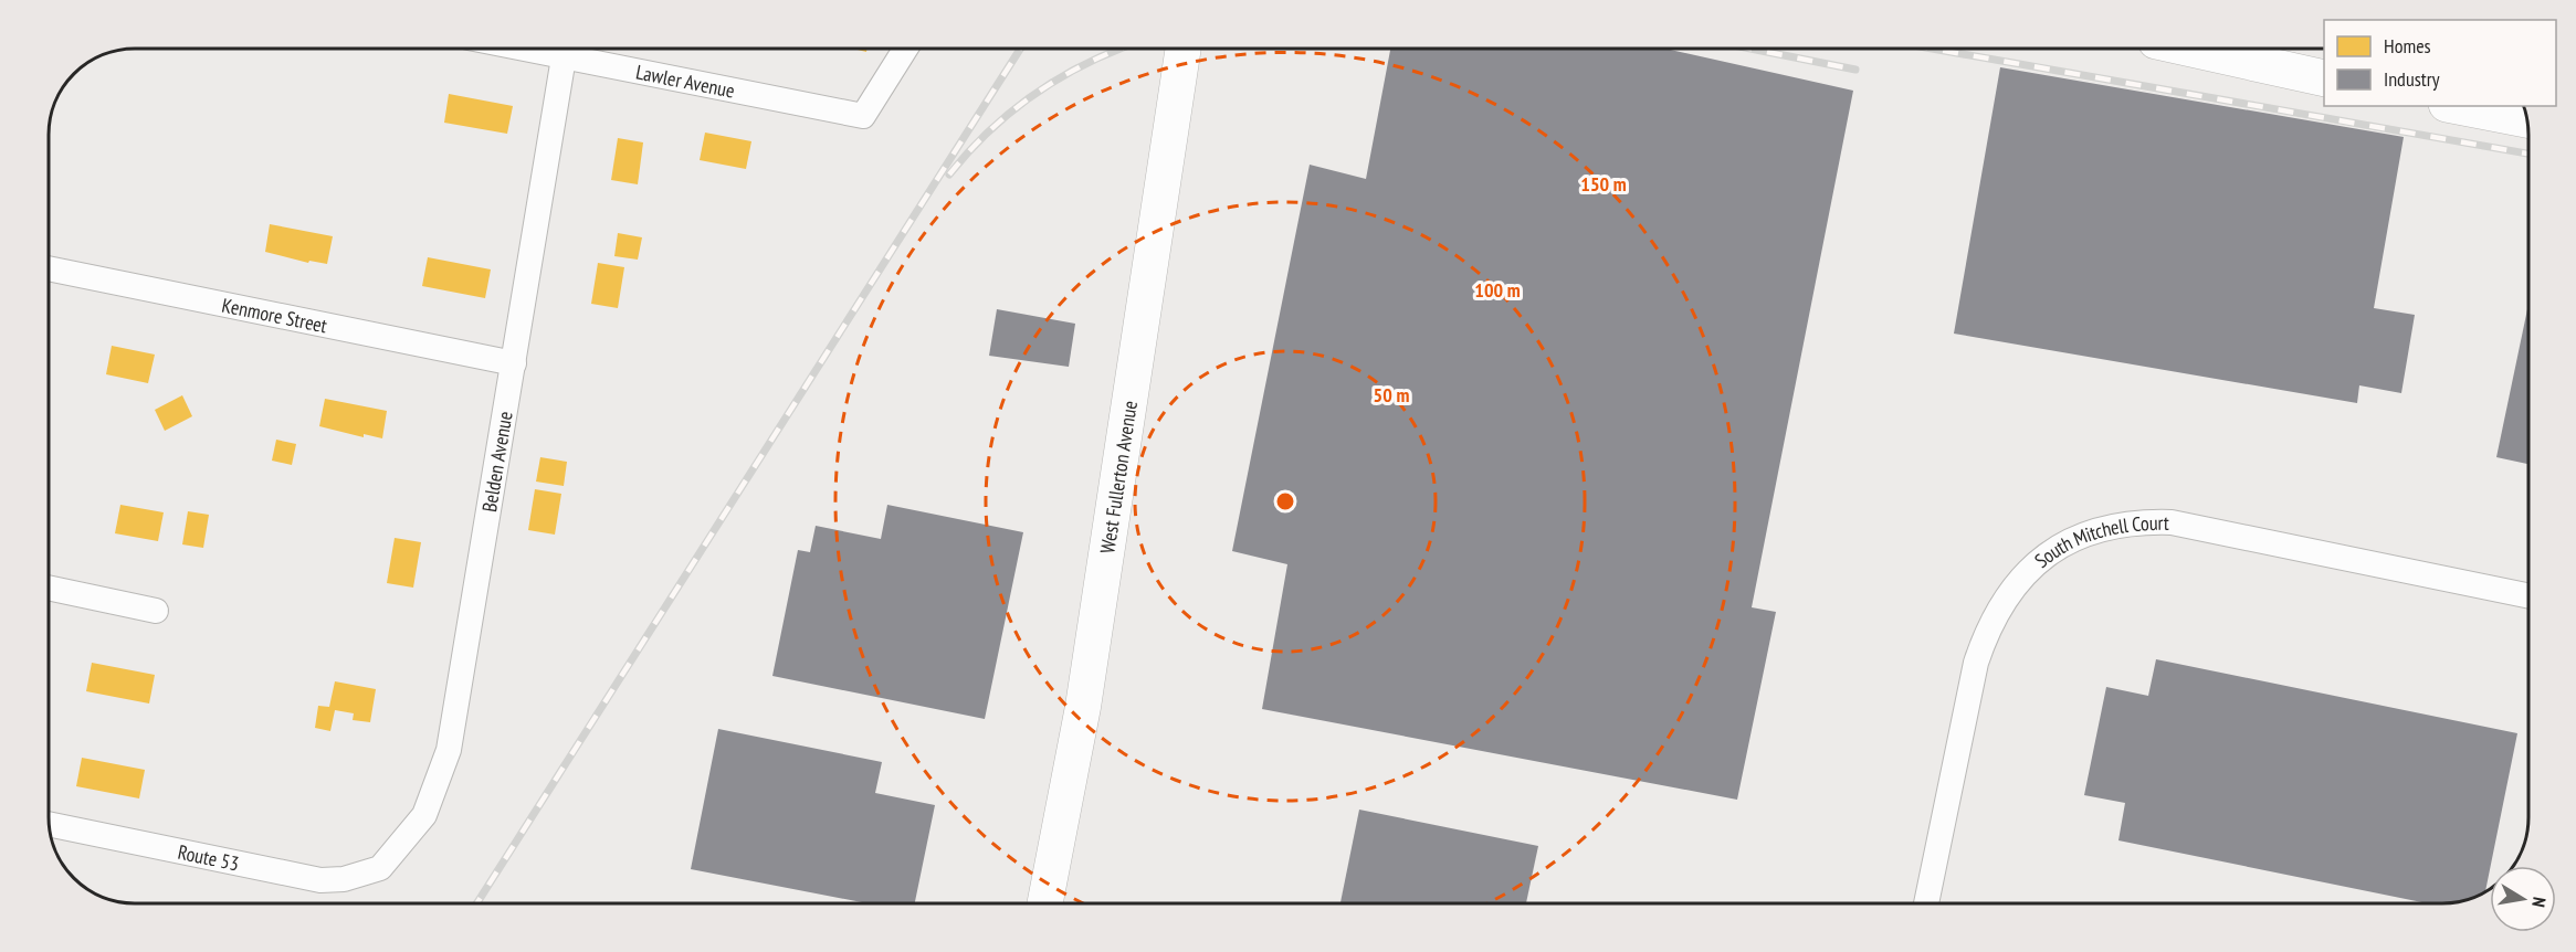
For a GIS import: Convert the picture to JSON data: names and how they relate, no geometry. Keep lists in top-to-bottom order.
{
  "streets": {
    "street": [
      "Lawler Avenue",
      "Kenmore Street",
      "Belden Avenue",
      "West Fullerton Avenue",
      "South Mitchell Court",
      "Route 53"
    ]
  },
  "crossings": [
    ["Kenmore Street", "Belden Avenue"],
    ["Belden Avenue", "Route 53"]
  ],
  "legend": ["Homes", "Industry"],
  "north": "right",
  "rings": ["150 m", "100 m", "50 m"]
}
